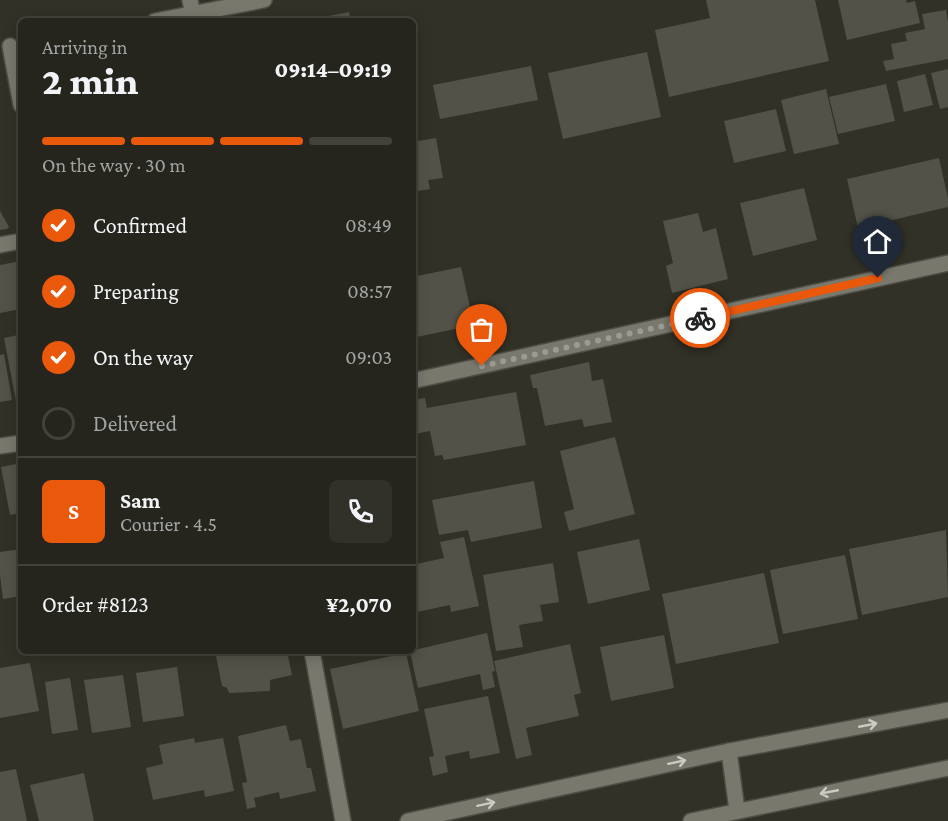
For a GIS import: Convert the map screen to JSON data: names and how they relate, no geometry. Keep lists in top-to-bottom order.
{
  "page": {
    "heading": ["2 min", "Arriving in", "09:14–09:19"],
    "panel": [
      "Sam",
      "Courier · 4.5",
      "Order #8123",
      "¥2,070"
    ],
    "bar": "On the way · 30 m",
    "list": [
      ["Confirmed", "08:49"],
      ["Preparing", "08:57"],
      ["On the way", "09:03"],
      "Delivered"
    ],
    "round": "S"
  }
}
